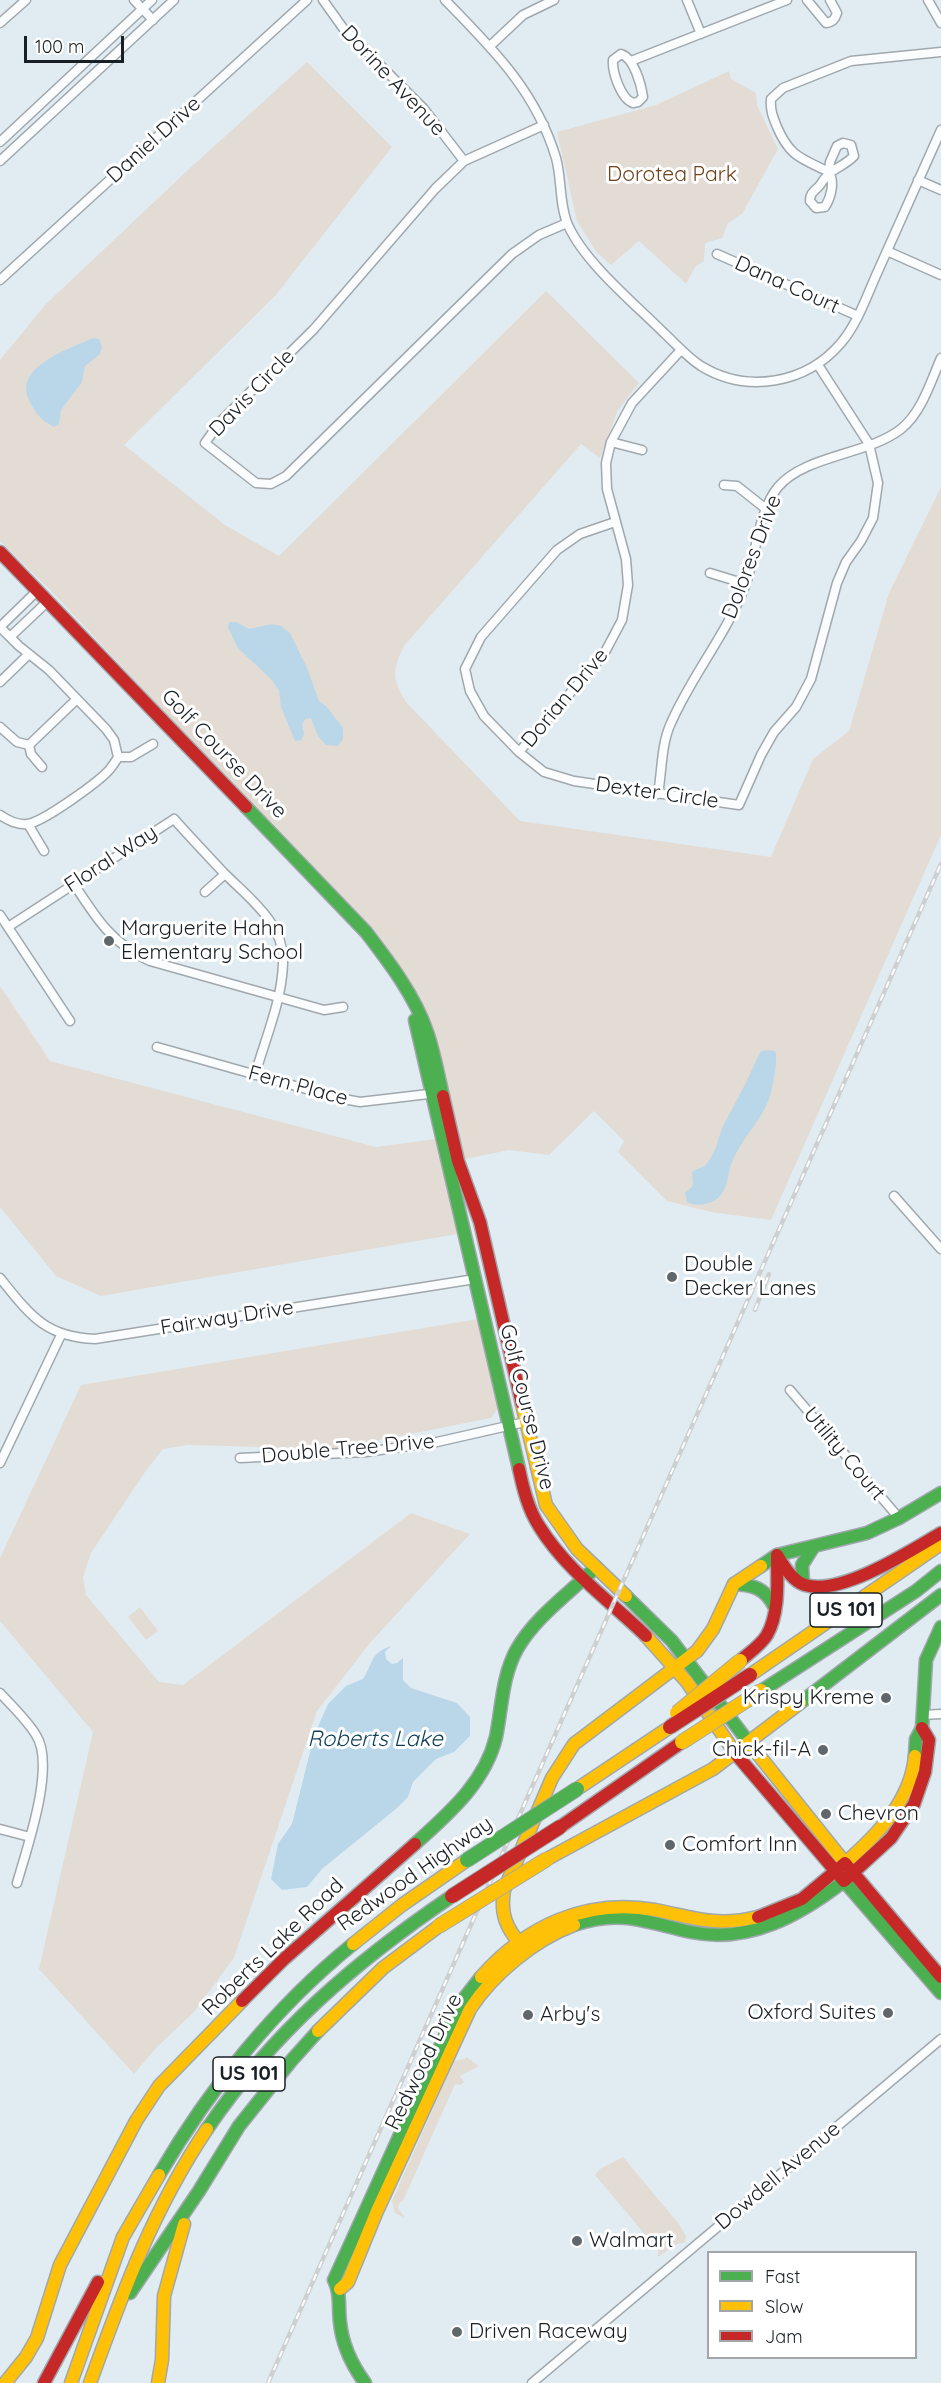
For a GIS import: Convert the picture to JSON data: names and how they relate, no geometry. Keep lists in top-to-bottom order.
{
  "streets": {
    "main road": [
      "Golf Course Drive",
      "US 101",
      "Redwood Highway",
      "Roberts Lake Road",
      "Redwood Drive"
    ],
    "street": [
      "Dorine Avenue",
      "Daniel Drive",
      "Dana Court",
      "Davis Circle",
      "Dolores Drive",
      "Dorian Drive",
      "Dexter Circle",
      "Floral Way",
      "Fern Place",
      "Fairway Drive",
      "Double Tree Drive",
      "Utility Court",
      "Dowdell Avenue"
    ]
  },
  "crossings": [
    ["Dorine Avenue", "Davis Circle"],
    ["Dolores Drive", "Dexter Circle"],
    ["Dorian Drive", "Dexter Circle"],
    ["Golf Course Drive", "Fern Place"],
    ["Golf Course Drive", "Fairway Drive"],
    ["Golf Course Drive", "Double Tree Drive"],
    ["Golf Course Drive", "Roberts Lake Road"],
    ["Golf Course Drive", "Redwood Drive"],
    ["Floral Way", "Fern Place"]
  ],
  "water": ["Roberts Lake"],
  "parks": ["Dorotea Park"],
  "places": [
    "Marguerite Hahn Elementary School",
    "Double Decker Lanes",
    "Krispy Kreme",
    "Chick-fil-A",
    "Chevron",
    "Comfort Inn",
    "Oxford Suites",
    "Arby's",
    "Walmart",
    "Driven Raceway"
  ],
  "legend": ["Fast", "Slow", "Jam"],
  "scale_bar": "100 m"
}
